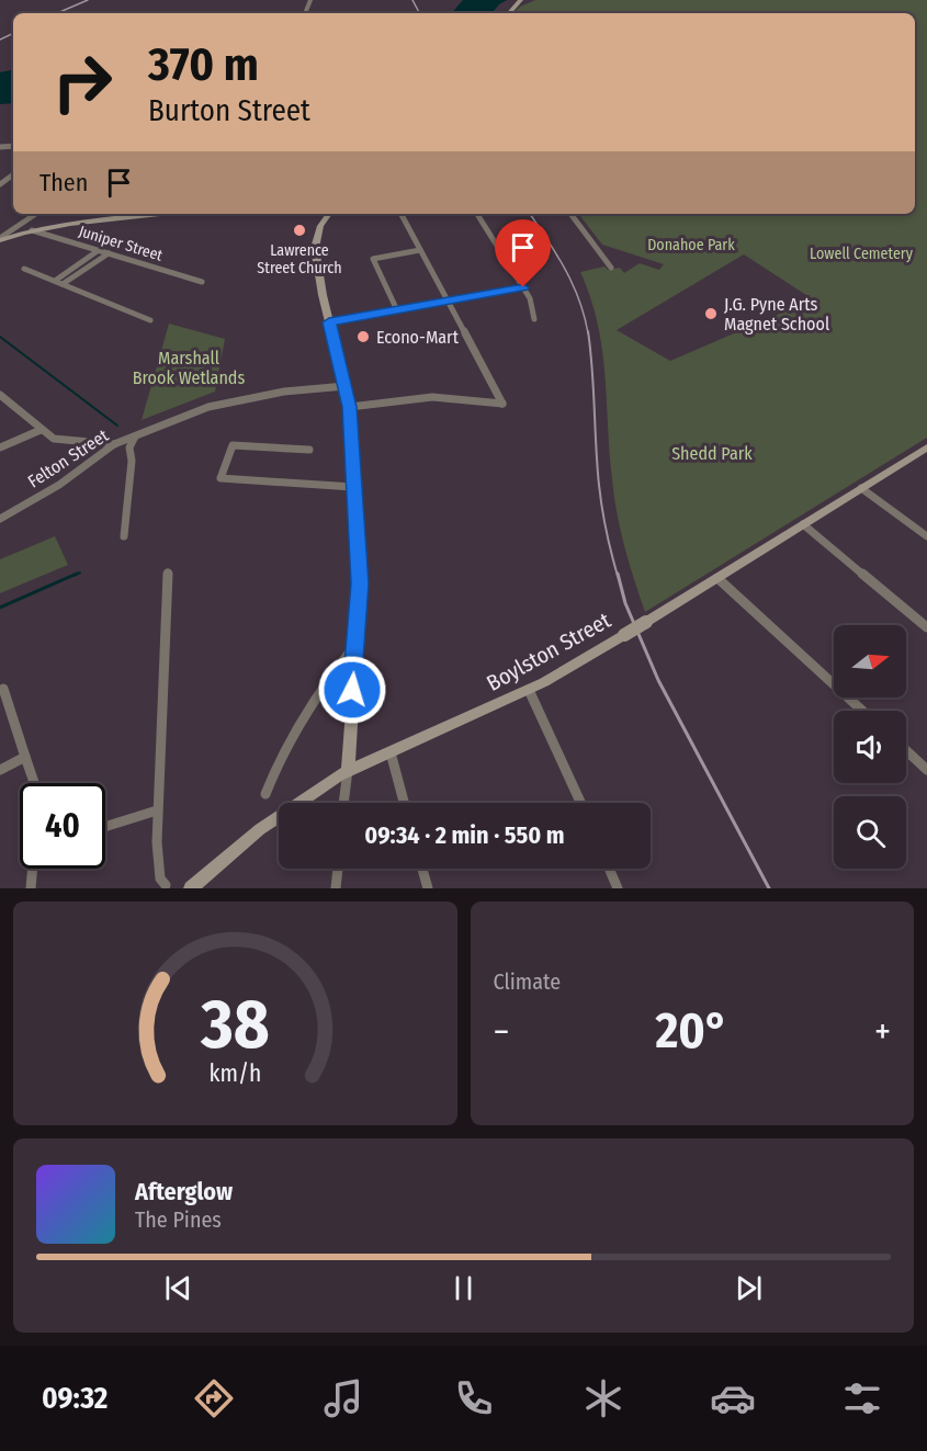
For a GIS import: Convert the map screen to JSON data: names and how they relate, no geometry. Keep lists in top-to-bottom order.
{
  "streets": {
    "main road": ["Boylston Street"],
    "street": ["Juniper Street", "Felton Street"]
  },
  "parks": [
    "Donahoe Park",
    "Lowell Cemetery",
    "Marshall Brook Wetlands",
    "Shedd Park"
  ],
  "places": ["Lawrence Street Church", "J.G. Pyne Arts Magnet School", "Econo-Mart"],
  "north": "right",
  "page": {
    "turn": ["370 m", "Burton Street"],
    "then": "Then",
    "limit": "40",
    "trip": "09:34 · 2 min · 550 m",
    "tile": "Climate",
    "heat": ["−", "20°", "+"],
    "song": ["Afterglow", "The Pines"],
    "tabs": "09:32",
    "gauge": ["38", "km/h"]
  }
}
